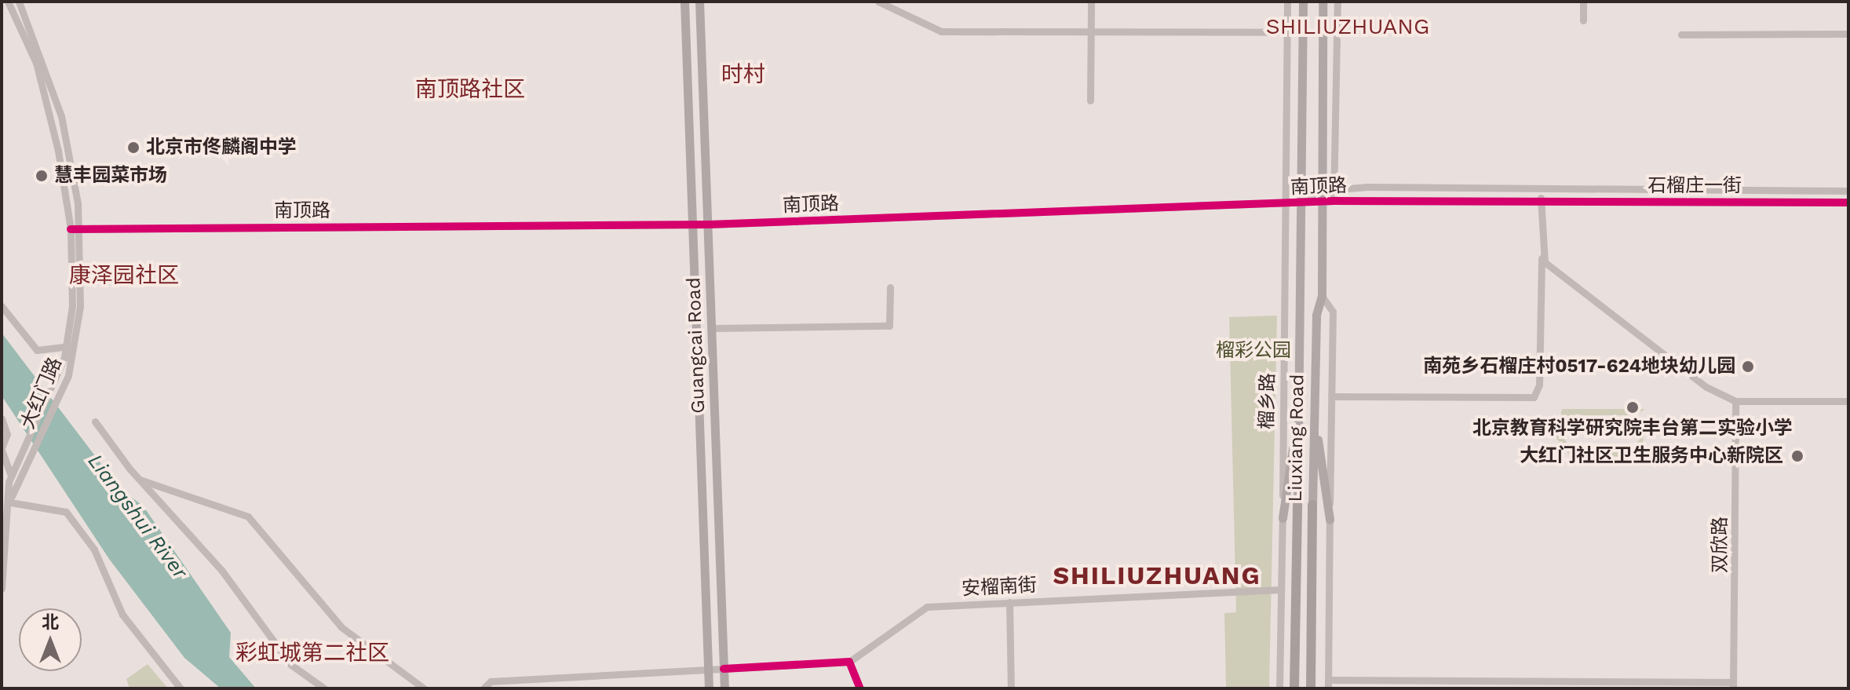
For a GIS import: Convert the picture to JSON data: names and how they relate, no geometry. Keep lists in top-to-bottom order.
{
  "streets": {
    "highway": ["Liuxiang Road"],
    "main road": ["Guangcai Road"],
    "street": [
      "石榴庄一街",
      "南顶路",
      "大红门路",
      "榴乡路",
      "双欣路",
      "安榴南街"
    ]
  },
  "crossings": [
    ["石榴庄一街", "南顶路"],
    ["南顶路", "Guangcai Road"],
    ["南顶路", "大红门路"],
    ["南顶路", "榴乡路"],
    ["南顶路", "Liuxiang Road"],
    ["榴乡路", "安榴南街"]
  ],
  "districts": [
    "SHILIUZHUANG",
    "时村",
    "南顶路社区",
    "康泽园社区",
    "SHILIUZHUANG",
    "彩虹城第二社区"
  ],
  "water": ["Liangshui River"],
  "parks": ["榴彩公园"],
  "places": [
    "北京市佟麟阁中学",
    "慧丰园菜市场",
    "南苑乡石榴庄村0517-624地块幼儿园",
    "北京教育科学研究院丰台第二实验小学",
    "大红门社区卫生服务中心新院区"
  ],
  "north": "top"
}
